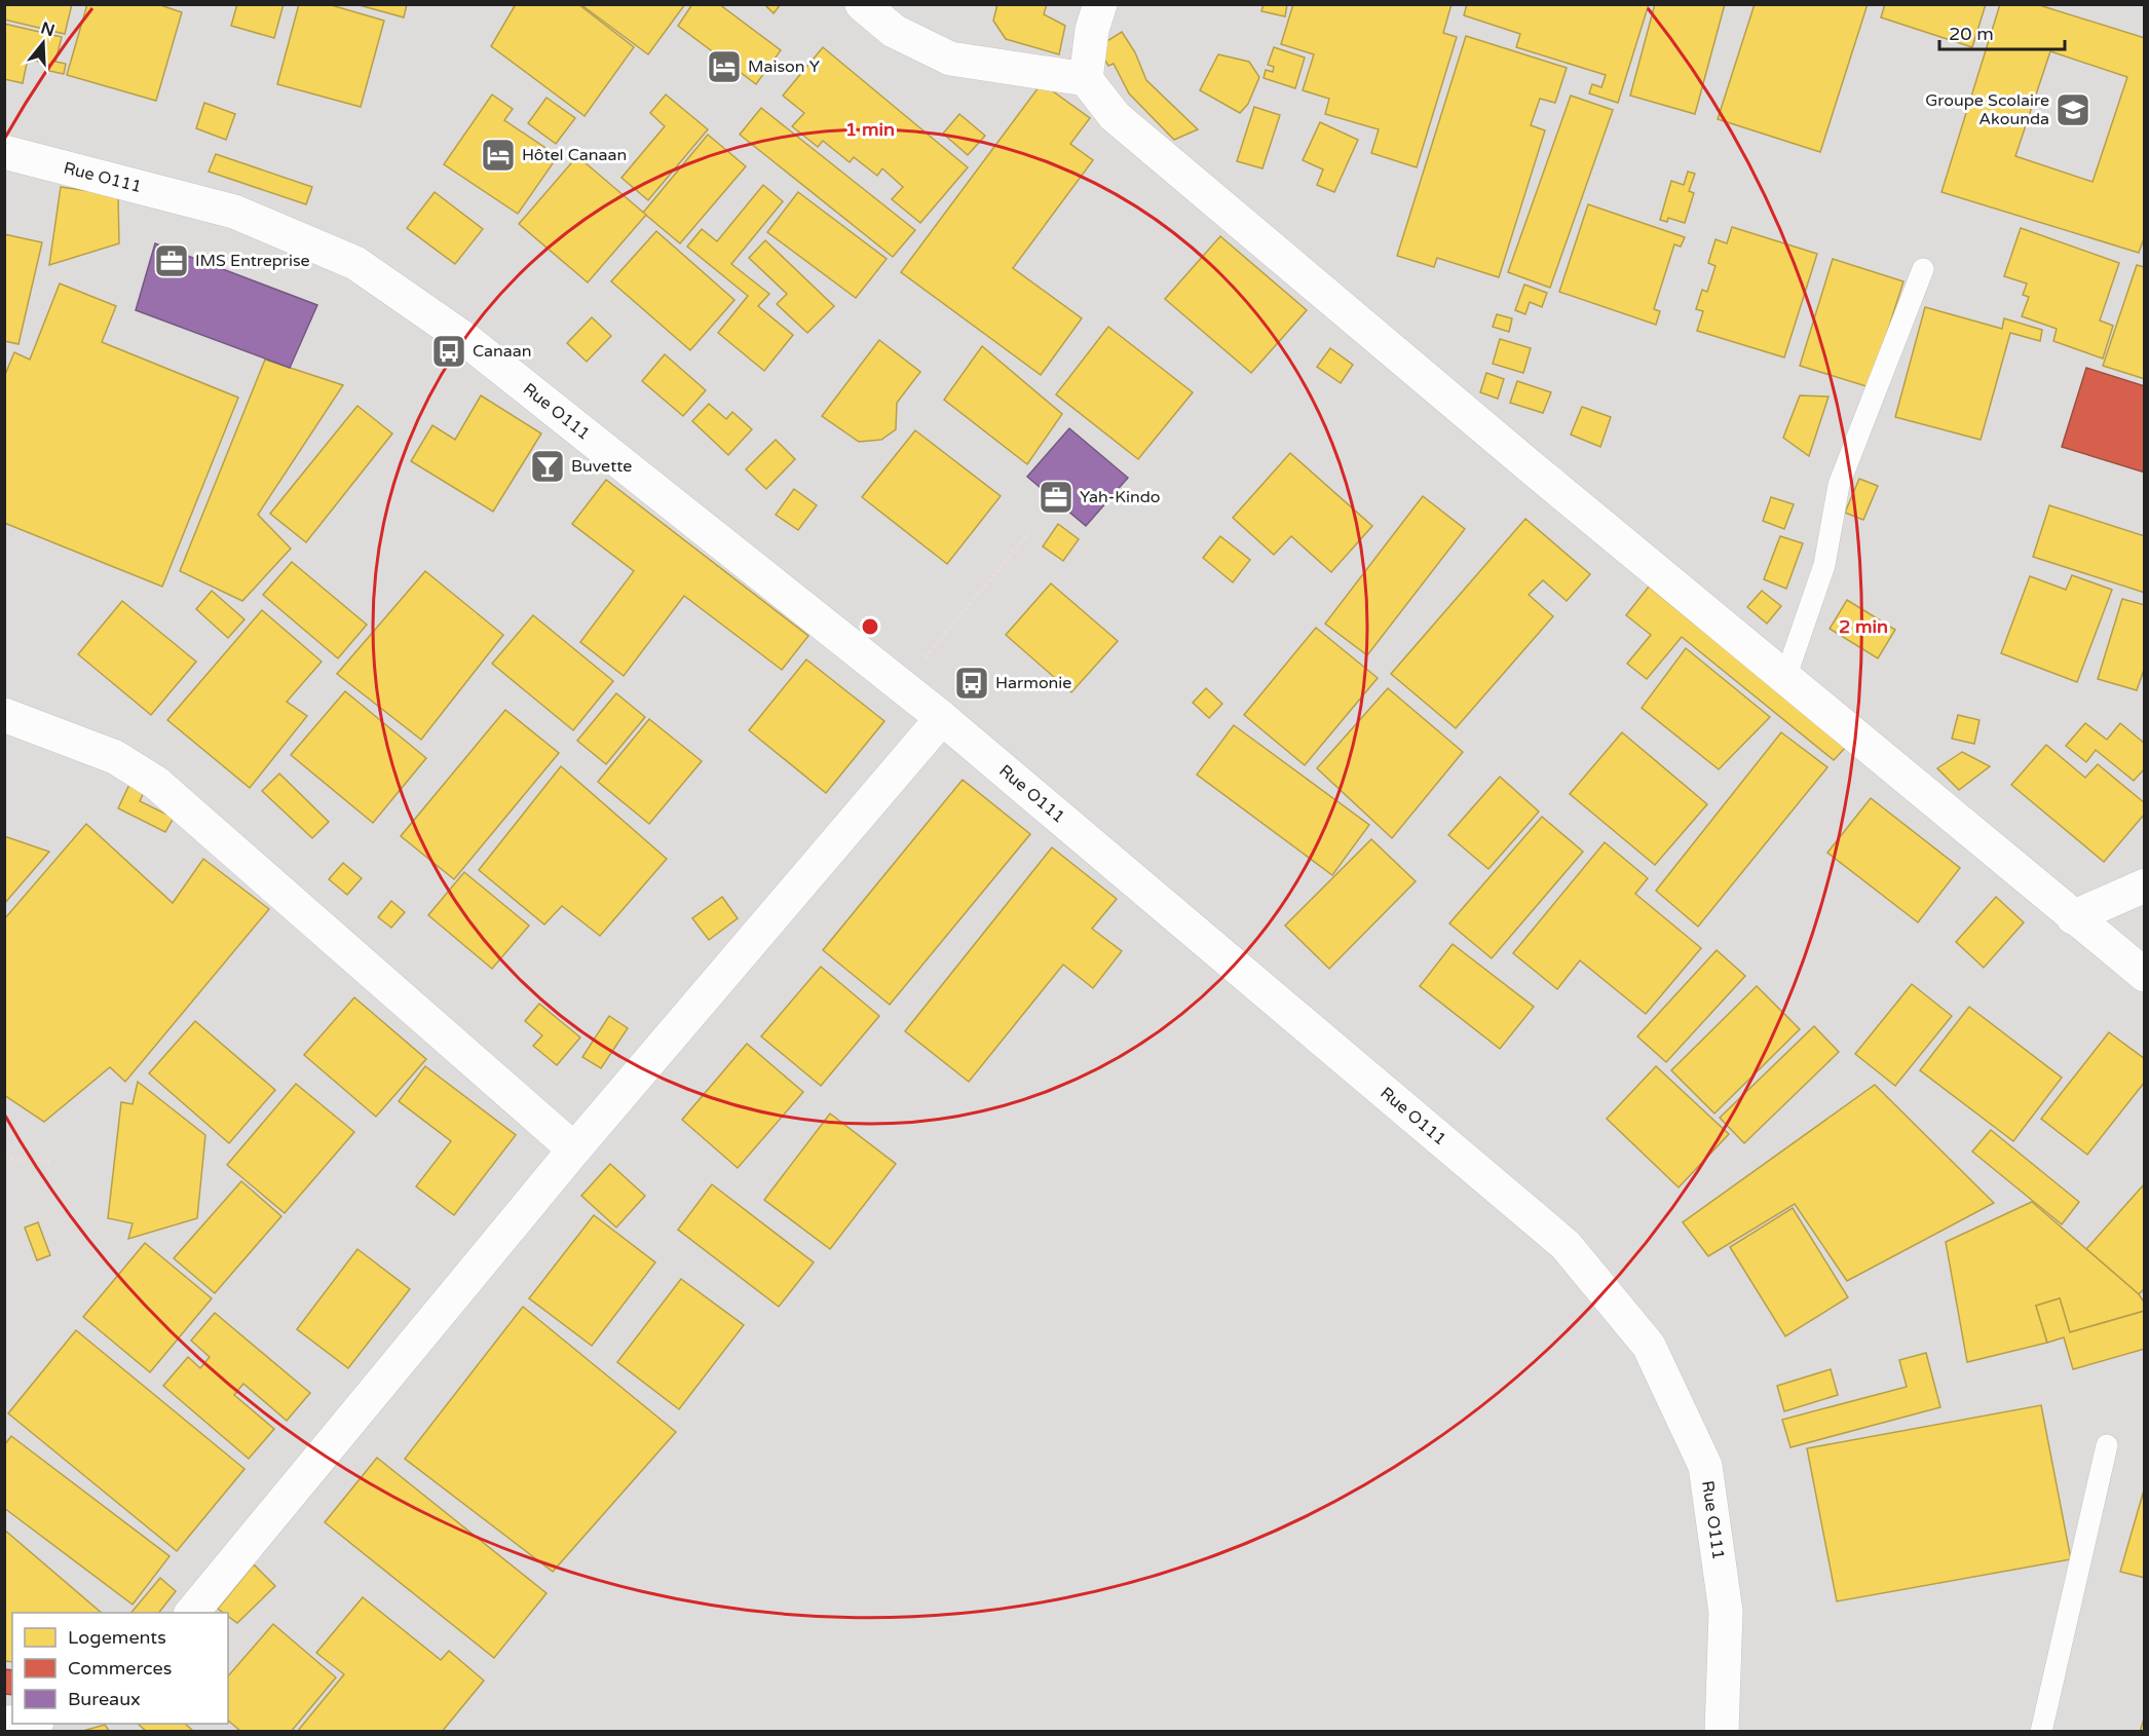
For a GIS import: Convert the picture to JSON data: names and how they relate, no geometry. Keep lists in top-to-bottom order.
{
  "streets": {
    "street": ["Rue O111"]
  },
  "places": {
    "hotel": ["Maison Y", "Hôtel Canaan"],
    "school or university": ["Groupe Scolaire Akounda"],
    "office": ["IMS Entreprise", "Yah-Kindo"],
    "bus stop": ["Canaan", "Harmonie"],
    "bar": ["Buvette"]
  },
  "legend": ["Logements", "Commerces", "Bureaux"],
  "scale_bar": "20 m",
  "north": "top",
  "rings": ["1 min", "2 min"]
}
